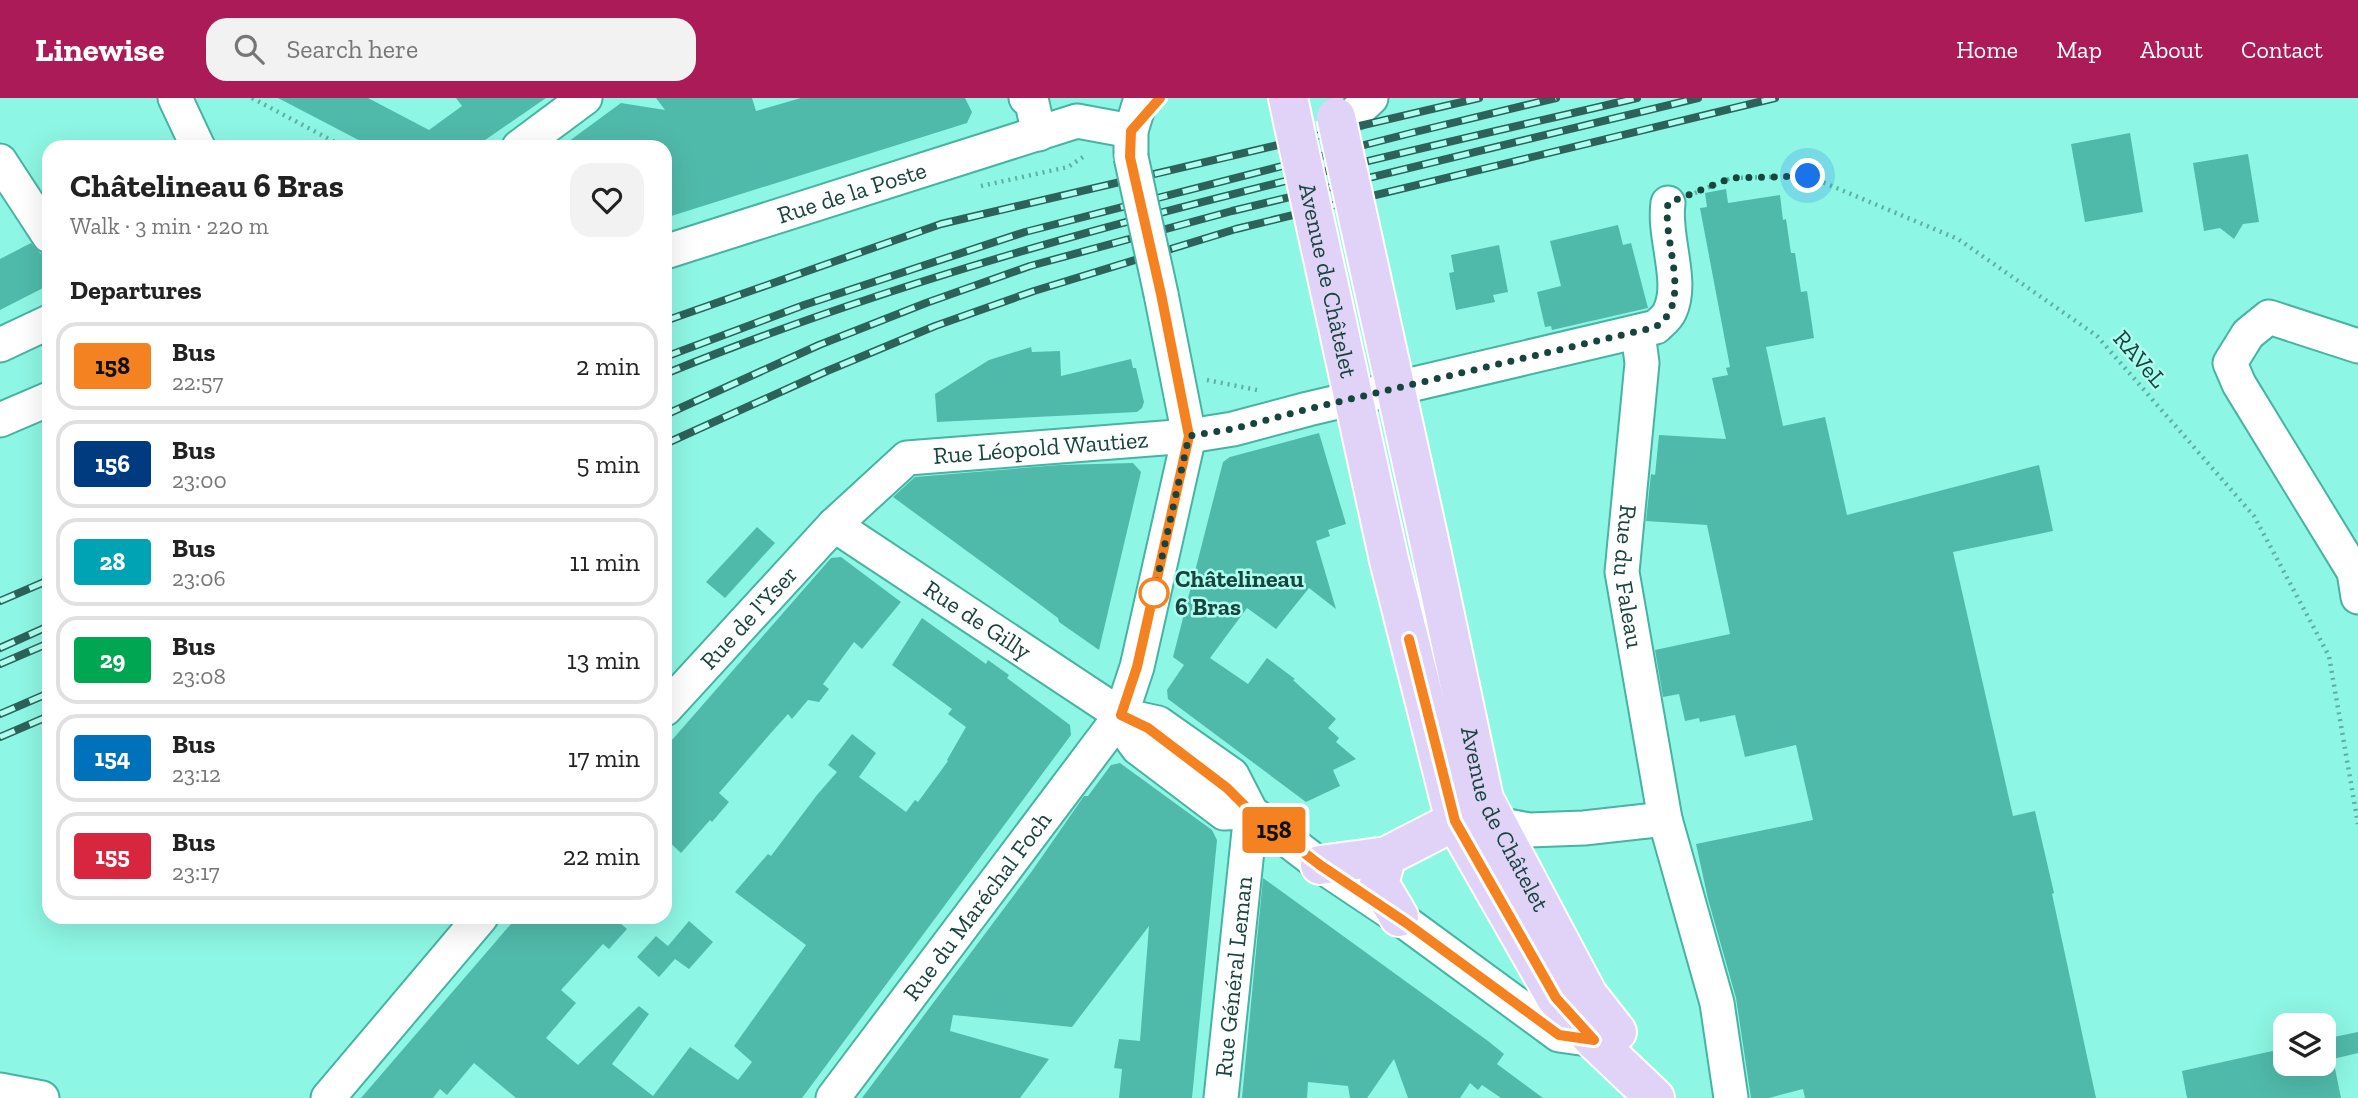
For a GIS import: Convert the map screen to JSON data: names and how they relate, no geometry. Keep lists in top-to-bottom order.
{
  "streets": {
    "main road": ["Avenue de Châtelet"],
    "street": [
      "Rue de la Poste",
      "Rue Léopold Wautiez",
      "Rue du Faleau",
      "Rue de l'Yser",
      "Rue de Gilly",
      "Rue du Maréchal Foch",
      "Rue Général Leman"
    ],
    "path": ["RAVeL"]
  },
  "crossings": [
    ["Avenue de Châtelet", "Rue de Gilly"],
    ["RAVeL", "Rue Léopold Wautiez"],
    ["Rue Léopold Wautiez", "Rue du Faleau"],
    ["Rue Léopold Wautiez", "Rue de l'Yser"],
    ["Rue Léopold Wautiez", "Rue de Gilly"],
    ["Rue Léopold Wautiez", "Rue du Maréchal Foch"],
    ["Rue de l'Yser", "Rue de Gilly"],
    ["Rue de Gilly", "Rue du Maréchal Foch"],
    ["Rue de Gilly", "Rue Général Leman"]
  ],
  "places": ["Châtelineau 6 Bras"],
  "lines": ["bus line 158"],
  "page": {
    "header": "Linewise",
    "search": "Search here",
    "nav": [
      "Home",
      "Map",
      "About",
      "Contact"
    ],
    "on_map": "158",
    "heading": [
      ["Châtelineau 6 Bras", "Walk · 3 min · 220 m"],
      "Departures"
    ],
    "list": [
      {
        "mark": "158",
        "name": "Bus",
        "note": "22:57",
        "value": "2 min"
      },
      {
        "mark": "156",
        "name": "Bus",
        "note": "23:00",
        "value": "5 min"
      },
      {
        "mark": "28",
        "name": "Bus",
        "note": "23:06",
        "value": "11 min"
      },
      {
        "mark": "29",
        "name": "Bus",
        "note": "23:08",
        "value": "13 min"
      },
      {
        "mark": "154",
        "name": "Bus",
        "note": "23:12",
        "value": "17 min"
      },
      {
        "mark": "155",
        "name": "Bus",
        "note": "23:17",
        "value": "22 min"
      }
    ]
  }
}
